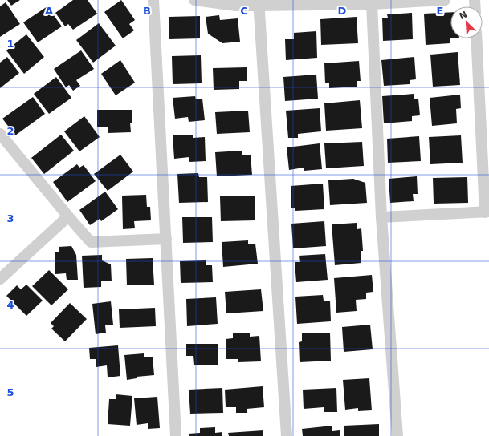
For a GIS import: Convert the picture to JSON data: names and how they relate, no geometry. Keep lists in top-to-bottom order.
{
  "north": "top left",
  "grid": {
    "columns": [
      "A",
      "B",
      "C",
      "D",
      "E"
    ],
    "rows": [
      "1",
      "2",
      "3",
      "4",
      "5"
    ]
  }
}
